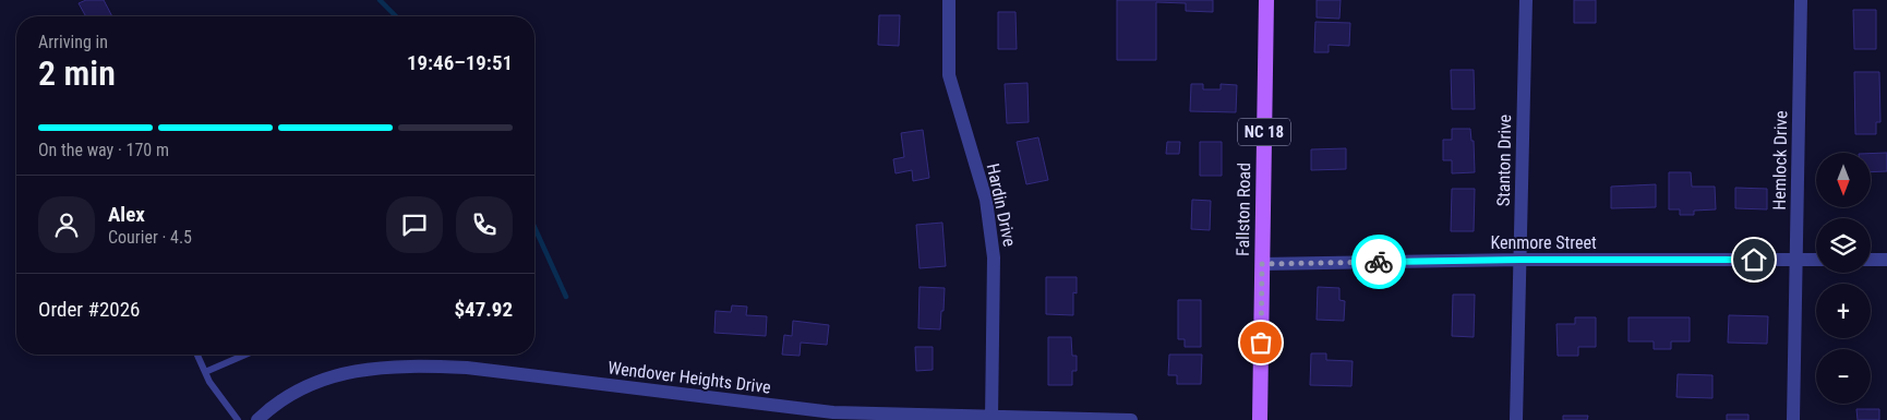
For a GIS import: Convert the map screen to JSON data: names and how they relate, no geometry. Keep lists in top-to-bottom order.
{
  "streets": {
    "main road": ["NC 18", "Fallston Road"],
    "street": [
      "Stanton Drive",
      "Hemlock Drive",
      "Hardin Drive",
      "Kenmore Street",
      "Wendover Heights Drive"
    ]
  },
  "crossings": [
    ["Stanton Drive", "Kenmore Street"],
    ["Hemlock Drive", "Kenmore Street"],
    ["Hardin Drive", "Wendover Heights Drive"],
    ["Fallston Road", "Kenmore Street"]
  ],
  "north": "bottom",
  "page": {
    "heading": ["2 min", "Arriving in", "19:46–19:51"],
    "panel": [
      "Alex",
      "Courier · 4.5",
      "Order #2026",
      "$47.92"
    ],
    "bar": "On the way · 170 m",
    "map_buttons": ["+", "−"]
  }
}
